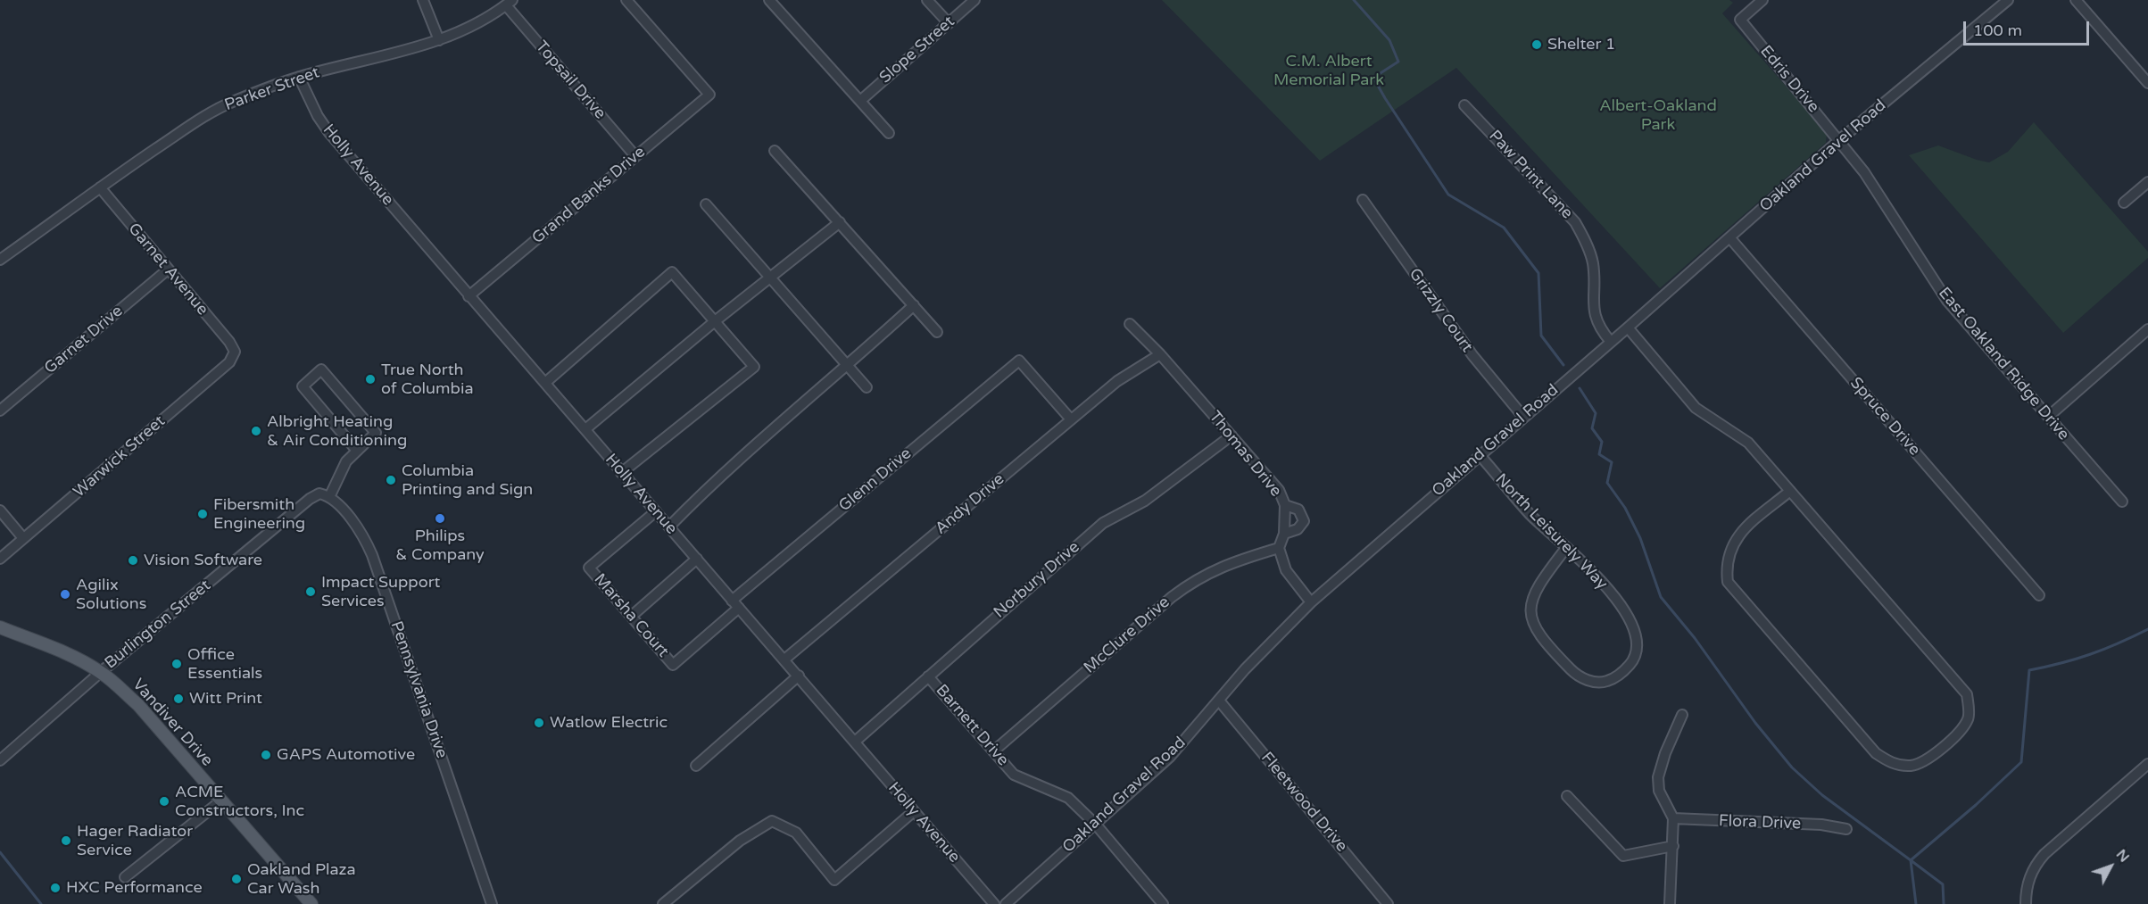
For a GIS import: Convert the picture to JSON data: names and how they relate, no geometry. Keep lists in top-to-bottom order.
{
  "streets": {
    "main road": ["Vandiver Drive"],
    "street": [
      "Slope Street",
      "Edris Drive",
      "Topsail Drive",
      "Parker Street",
      "Oakland Gravel Road",
      "Holly Avenue",
      "Paw Print Lane",
      "Grand Banks Drive",
      "Garnet Avenue",
      "Grizzly Court",
      "Garnet Drive",
      "East Oakland Ridge Drive",
      "Spruce Drive",
      "Thomas Drive",
      "Warwick Street",
      "Glenn Drive",
      "Andy Drive",
      "North Leisurely Way",
      "Norbury Drive",
      "Marsha Court",
      "Burlington Street",
      "McClure Drive",
      "Pennsylvania Drive",
      "Barnett Drive",
      "Fleetwood Drive",
      "Flora Drive"
    ]
  },
  "crossings": [
    ["Edris Drive", "Oakland Gravel Road"],
    ["Edris Drive", "East Oakland Ridge Drive"],
    ["Topsail Drive", "Parker Street"],
    ["Topsail Drive", "Grand Banks Drive"],
    ["Parker Street", "Holly Avenue"],
    ["Parker Street", "Garnet Avenue"],
    ["Oakland Gravel Road", "Paw Print Lane"],
    ["Oakland Gravel Road", "Grizzly Court"],
    ["Oakland Gravel Road", "East Oakland Ridge Drive"],
    ["Oakland Gravel Road", "Spruce Drive"],
    ["Oakland Gravel Road", "North Leisurely Way"],
    ["Oakland Gravel Road", "Barnett Drive"],
    ["Oakland Gravel Road", "Fleetwood Drive"],
    ["Holly Avenue", "Grand Banks Drive"],
    ["Holly Avenue", "Glenn Drive"],
    ["Holly Avenue", "Andy Drive"],
    ["Holly Avenue", "Norbury Drive"],
    ["Holly Avenue", "Marsha Court"],
    ["Garnet Avenue", "Garnet Drive"],
    ["Garnet Avenue", "Warwick Street"],
    ["Thomas Drive", "Andy Drive"],
    ["Thomas Drive", "Norbury Drive"],
    ["Thomas Drive", "McClure Drive"],
    ["Glenn Drive", "Andy Drive"],
    ["Glenn Drive", "Marsha Court"],
    ["Norbury Drive", "Barnett Drive"],
    ["Burlington Street", "Pennsylvania Drive"],
    ["Burlington Street", "Vandiver Drive"],
    ["McClure Drive", "Barnett Drive"]
  ],
  "parks": ["C.M. Albert Memorial Park", "Albert-Oakland Park"],
  "places": [
    "Shelter 1",
    "True North of Columbia",
    "Albright Heating & Air Conditioning",
    "Columbia Printing and Sign",
    "Fibersmith Engineering",
    "Philips & Company",
    "Vision Software",
    "Impact Support Services",
    "Agilix Solutions",
    "Office Essentials",
    "Witt Print",
    "Watlow Electric",
    "GAPS Automotive",
    "ACME Constructors, Inc",
    "Hager Radiator Service",
    "Oakland Plaza Car Wash",
    "HXC Performance"
  ],
  "scale_bar": "100 m",
  "north": "top right"
}
